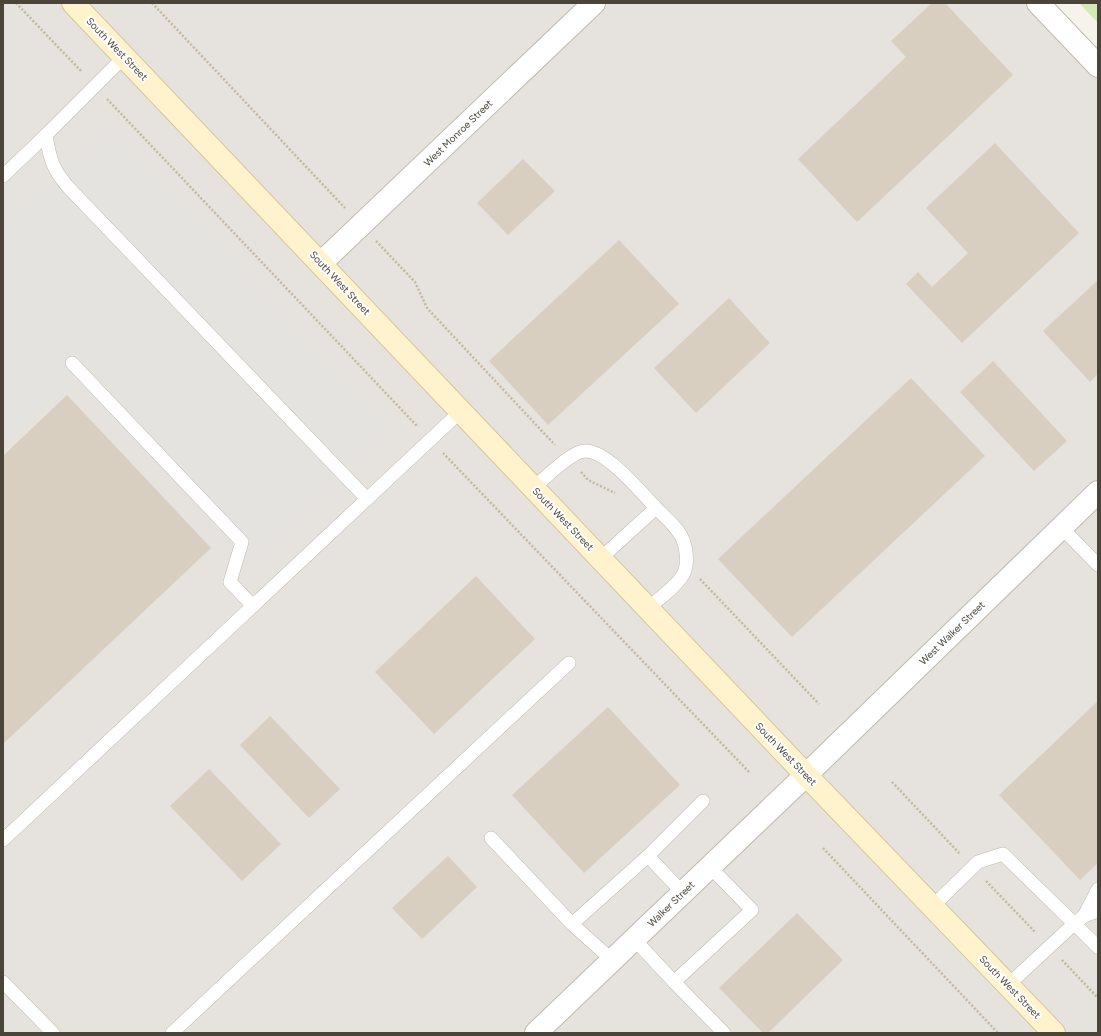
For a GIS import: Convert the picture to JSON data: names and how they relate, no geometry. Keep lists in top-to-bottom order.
{
  "streets": {
    "main road": ["South West Street"],
    "street": ["West Monroe Street", "West Walker Street", "Walker Street"]
  },
  "crossings": [
    ["South West Street", "West Monroe Street"],
    ["South West Street", "West Walker Street"],
    ["South West Street", "Walker Street"],
    ["West Walker Street", "Walker Street"]
  ]
}
